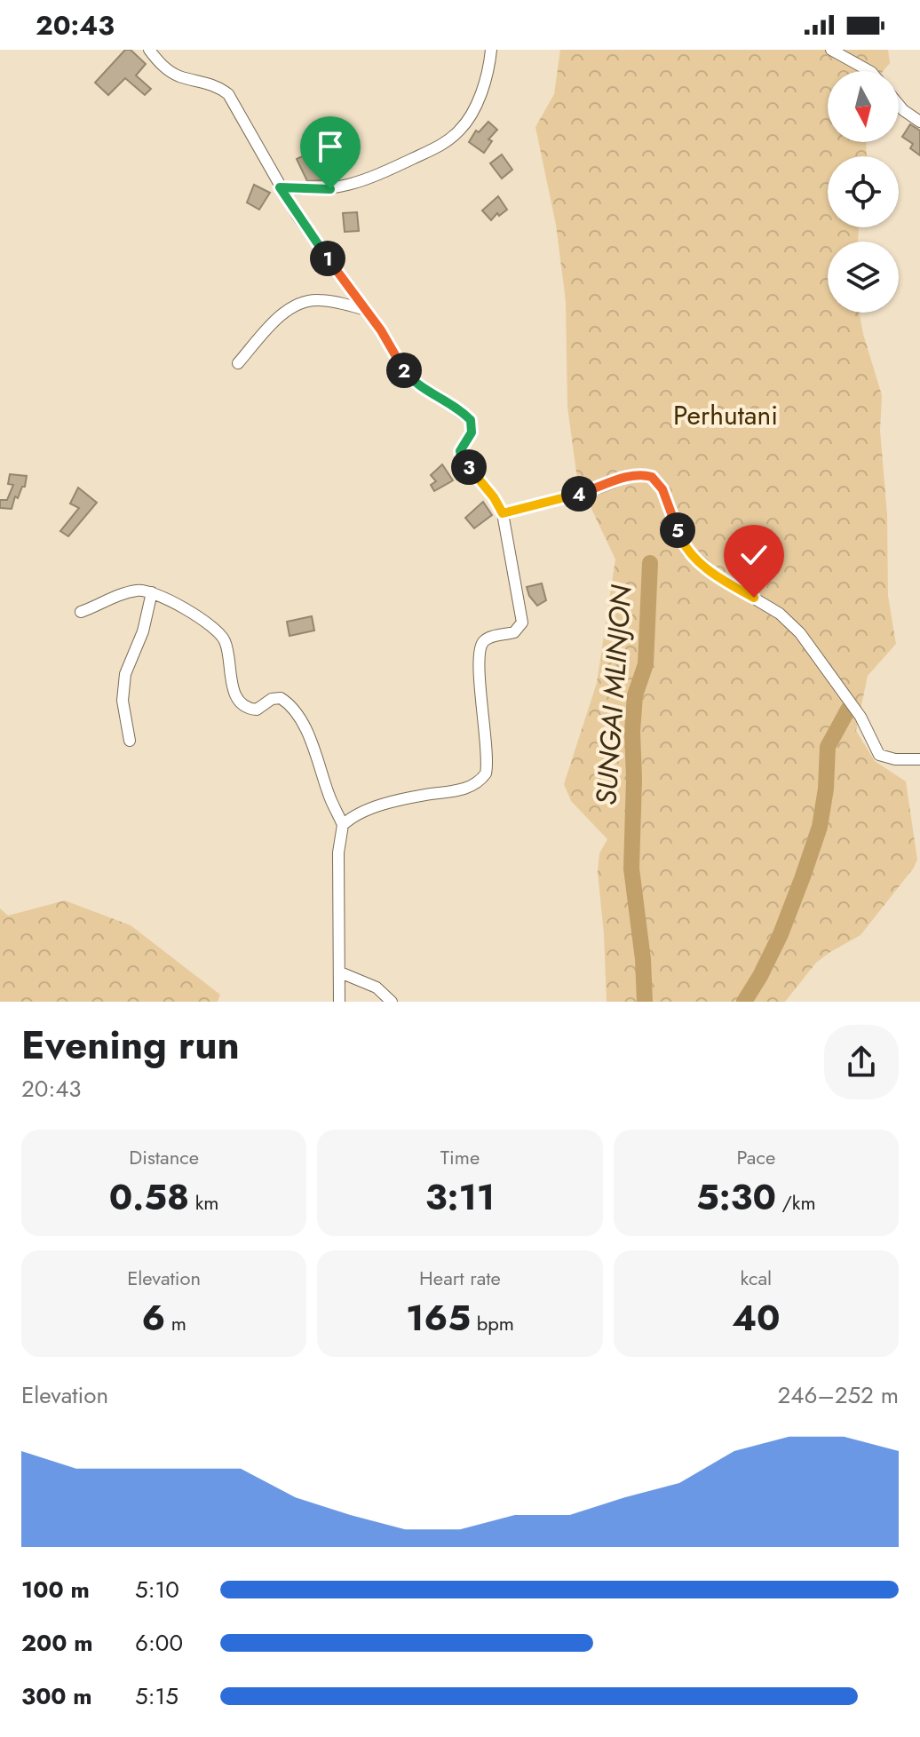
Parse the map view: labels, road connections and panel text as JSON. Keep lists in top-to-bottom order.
{
  "water": ["SUNGAI MLINJON"],
  "parks": ["Perhutani"],
  "north": "bottom",
  "page": {
    "status": "20:43",
    "pins": [
      "1",
      "2",
      "3",
      "4",
      "5"
    ],
    "heading": ["Evening run", "20:43"],
    "stats": [
      ["Distance", "0.58 km"],
      ["Time", "3:11"],
      ["Pace", "5:30 /km"],
      ["Elevation", "6 m"],
      ["Heart rate", "165 bpm"],
      ["kcal", "40"]
    ],
    "chart": ["Elevation", "246–252 m"],
    "list": [
      {
        "name": "100 m",
        "note": "5:10"
      },
      {
        "name": "200 m",
        "note": "6:00"
      },
      {
        "name": "300 m",
        "note": "5:15"
      }
    ]
  }
}
